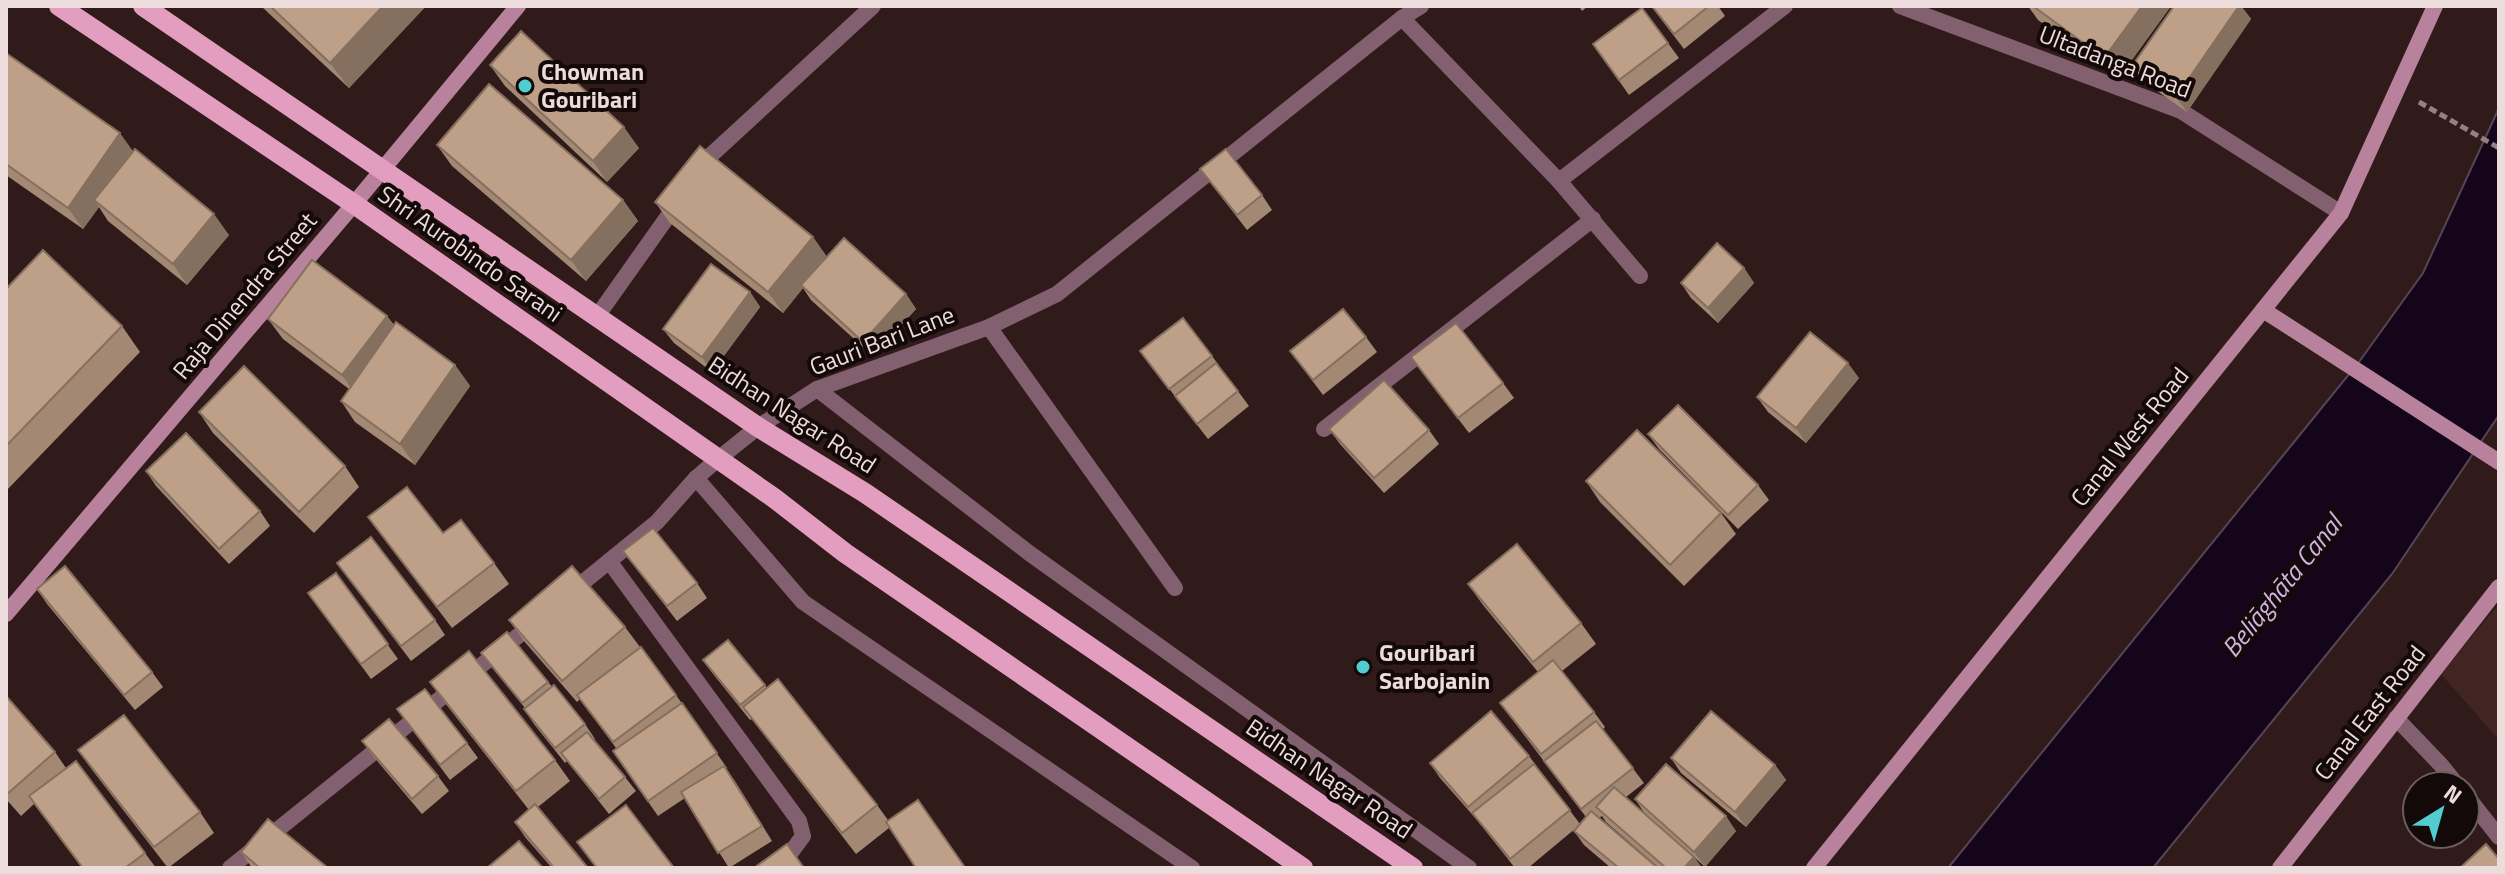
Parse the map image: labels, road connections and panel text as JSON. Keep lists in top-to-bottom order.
{
  "streets": {
    "main road": [
      "Shri Aurobindo Sarani",
      "Raja Dinendra Street",
      "Bidhan Nagar Road",
      "Canal West Road",
      "Canal East Road"
    ],
    "street": ["Ultadanga Road", "Gauri Bari Lane"]
  },
  "crossings": [
    ["Ultadanga Road", "Canal West Road"],
    ["Shri Aurobindo Sarani", "Raja Dinendra Street"],
    ["Shri Aurobindo Sarani", "Gauri Bari Lane"],
    ["Raja Dinendra Street", "Bidhan Nagar Road"],
    ["Gauri Bari Lane", "Bidhan Nagar Road"]
  ],
  "water": ["Beliāghāta Canal"],
  "places": ["Chowman Gouribari", "Gouribari Sarbojanin"],
  "north": "top right"
}
